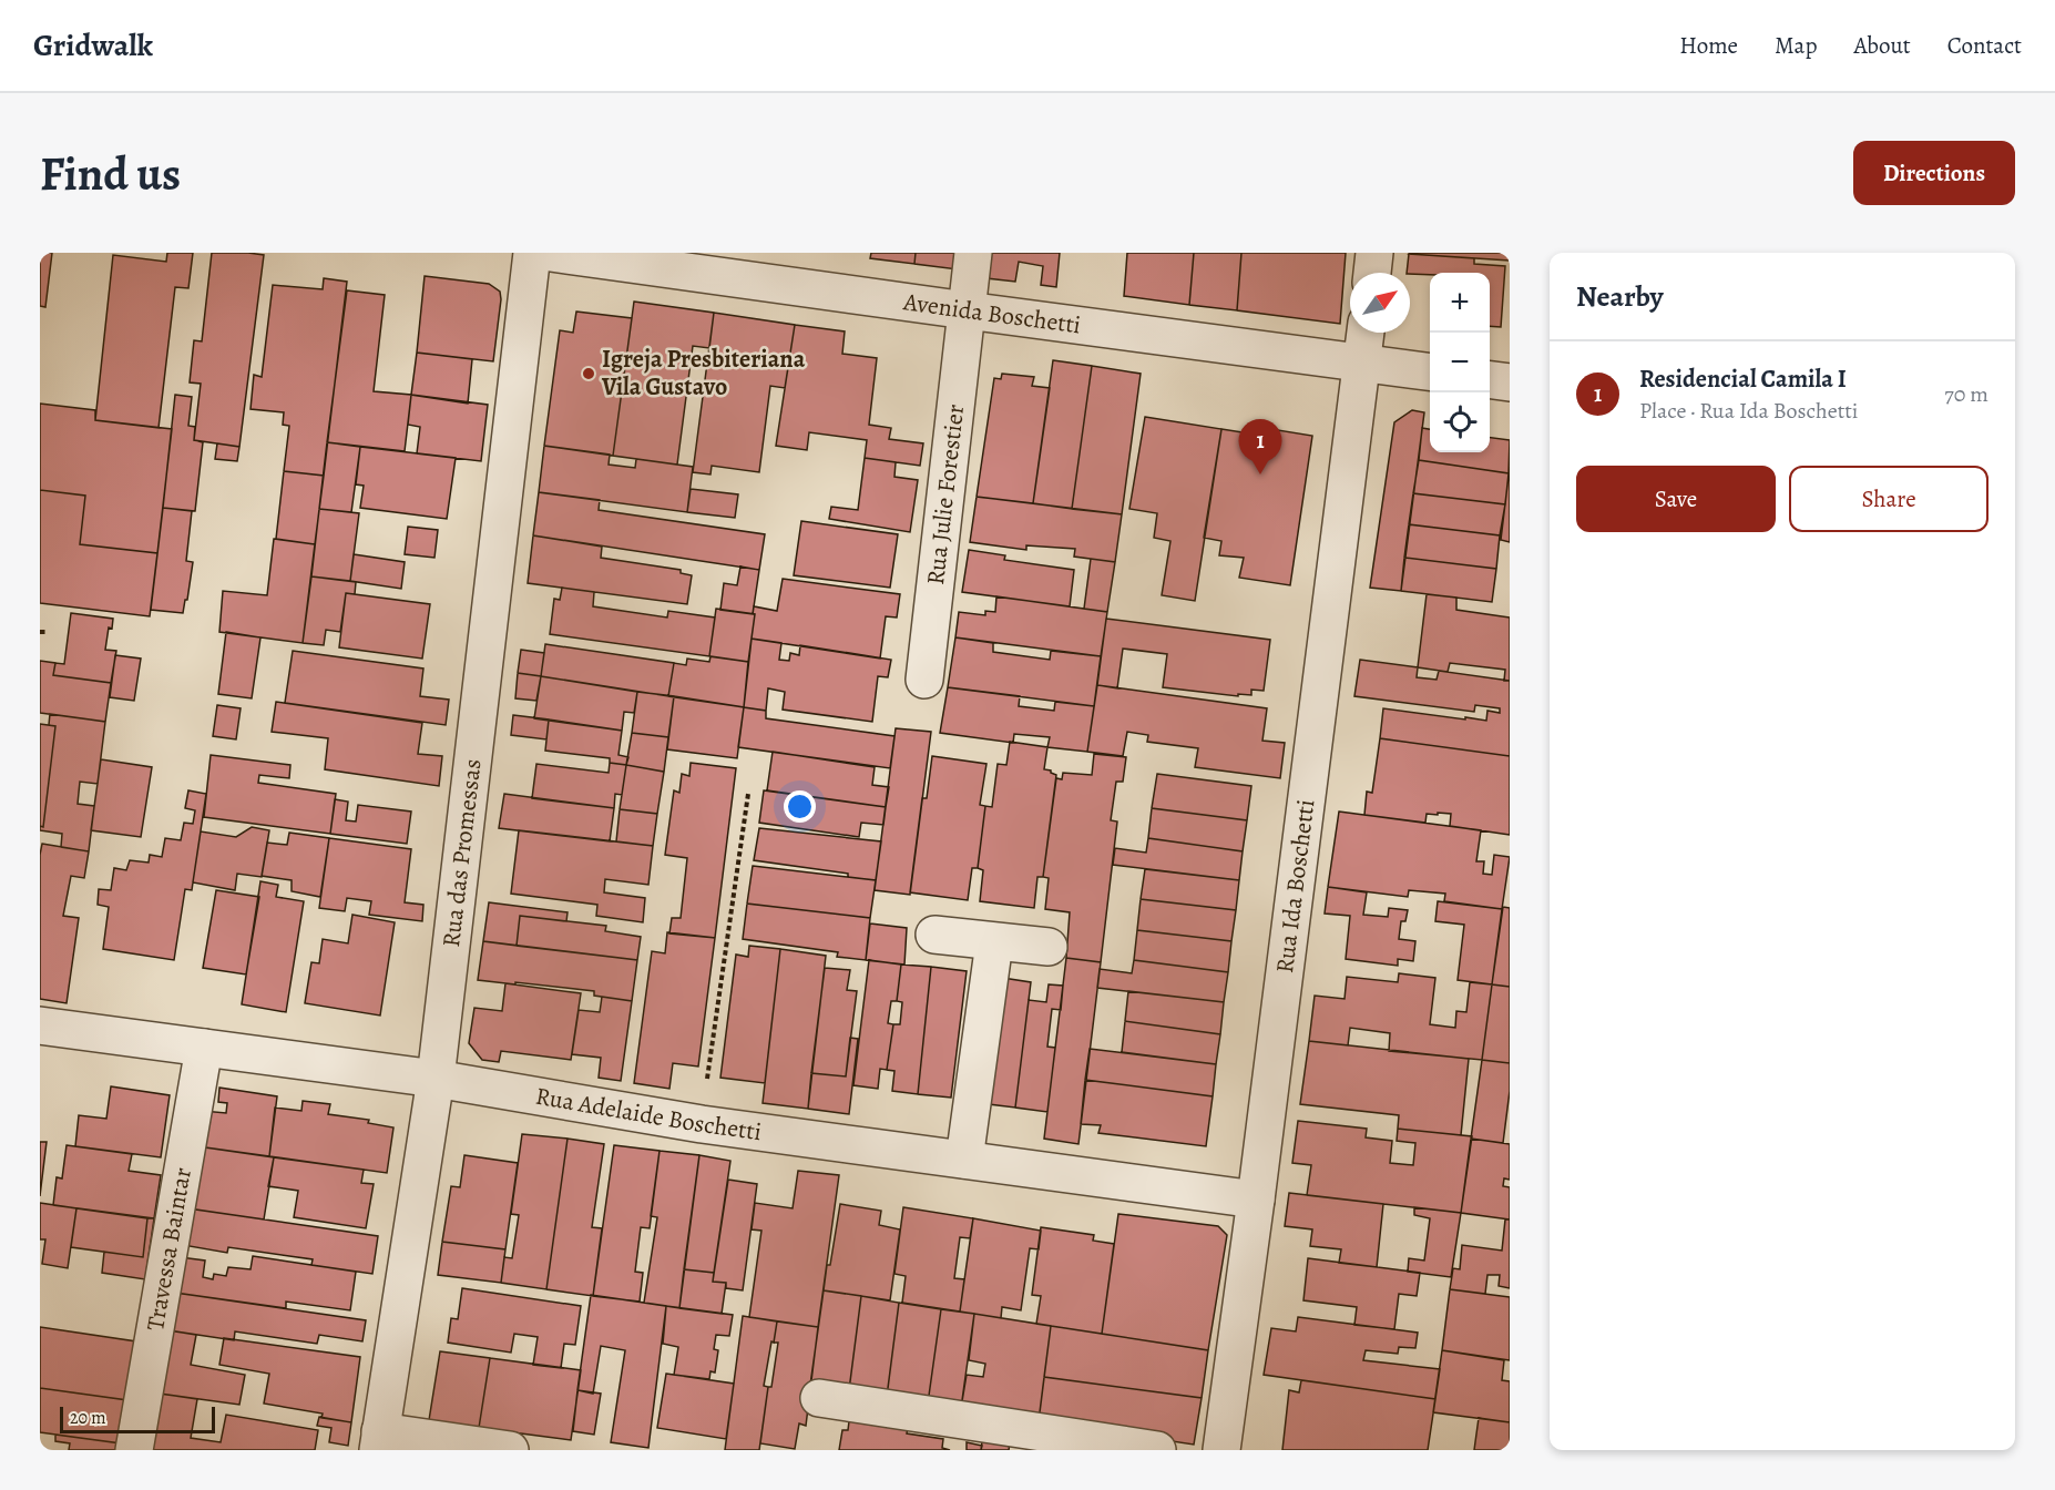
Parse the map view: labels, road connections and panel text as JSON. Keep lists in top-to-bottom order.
{
  "streets": {
    "street": [
      "Avenida Boschetti",
      "Rua Julie Forestier",
      "Rua das Promessas",
      "Rua Ida Boschetti",
      "Rua Adelaide Boschetti",
      "Travessa Baintar"
    ]
  },
  "crossings": [
    ["Avenida Boschetti", "Rua Julie Forestier"],
    ["Avenida Boschetti", "Rua Ida Boschetti"],
    ["Rua das Promessas", "Rua Adelaide Boschetti"],
    ["Rua Ida Boschetti", "Rua Adelaide Boschetti"],
    ["Rua Adelaide Boschetti", "Travessa Baintar"]
  ],
  "places": ["Igreja Presbiteriana Vila Gustavo"],
  "scale_bar": "20 m",
  "north": "top right",
  "page": {
    "header": "Gridwalk",
    "nav": [
      "Home",
      "Map",
      "About",
      "Contact"
    ],
    "buttons": [
      "Directions",
      ["Save", "Share"]
    ],
    "title": "Find us",
    "heading": "Nearby",
    "map_buttons": ["+", "−"],
    "list": [
      {
        "mark": "1",
        "name": "Residencial Camila I",
        "note": "Place · Rua Ida Boschetti",
        "value": "70 m"
      }
    ],
    "pins": "1",
    "scale": "20 m"
  }
}
